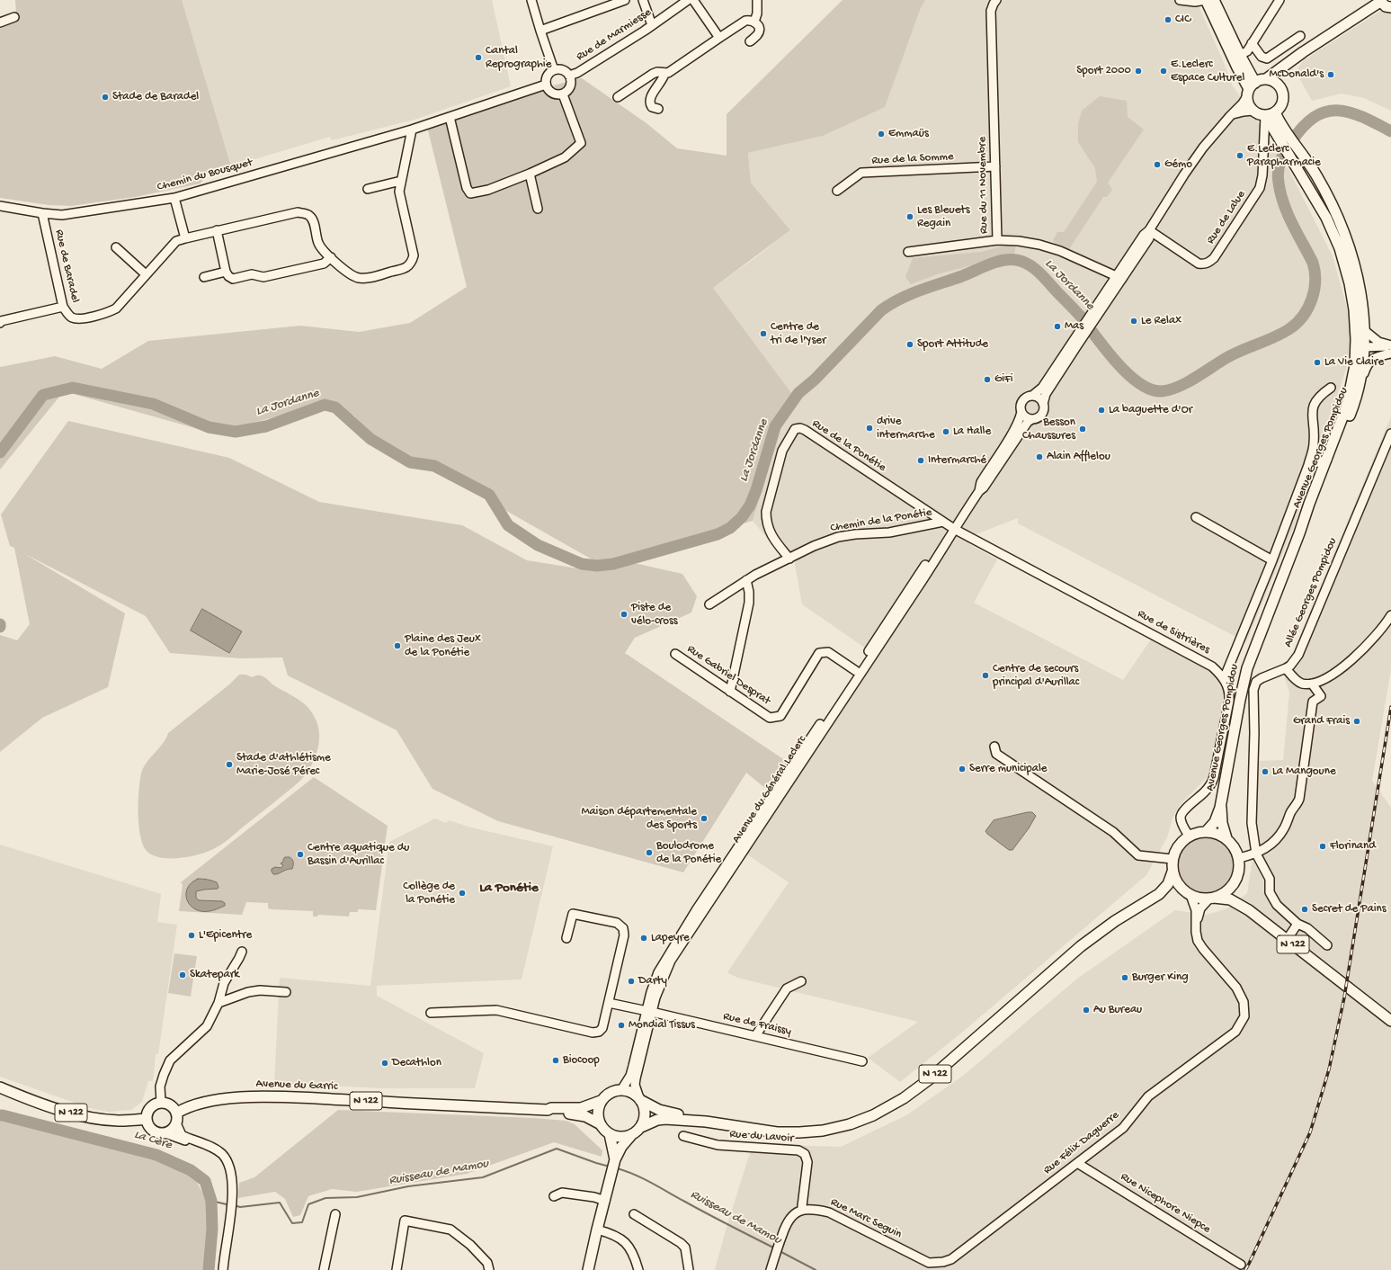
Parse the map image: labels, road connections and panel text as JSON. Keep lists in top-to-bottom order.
{
  "streets": {
    "main road": ["Avenue Georges Pompidou", "N 122", "Avenue du Garric"],
    "street": [
      "Rue de Marmiesse",
      "Rue de la Somme",
      "Chemin du Bousquet",
      "Rue du 11 Novembre",
      "Rue de Lalue",
      "Rue de Baradel",
      "Rue de la Ponétie",
      "Chemin de la Ponétie",
      "Allée Georges Pompidou",
      "Rue de Sistrières",
      "Rue Gabriel Desprat",
      "Avenue du Général Leclerc",
      "Rue de Fraissy",
      "Rue du Lavoir",
      "Rue Félix Daguerre",
      "Rue Nicephore Niepce",
      "Rue Marc Seguin"
    ]
  },
  "crossings": [
    ["Rue de la Somme", "Rue du 11 Novembre"],
    ["Chemin du Bousquet", "Rue de Baradel"],
    ["Rue du 11 Novembre", "Avenue du Général Leclerc"],
    ["Rue de Lalue", "Avenue Georges Pompidou"],
    ["Rue de Lalue", "Avenue du Général Leclerc"],
    ["Rue de la Ponétie", "Chemin de la Ponétie"],
    ["Rue de la Ponétie", "Rue de Sistrières"],
    ["Rue de la Ponétie", "Avenue du Général Leclerc"],
    ["Avenue Georges Pompidou", "Rue de Sistrières"],
    ["Avenue Georges Pompidou", "Avenue du Général Leclerc"],
    ["Rue de Sistrières", "Avenue du Général Leclerc"],
    ["Rue de Sistrières", "N 122"],
    ["Rue de Sistrières", "Rue Félix Daguerre"],
    ["Rue Gabriel Desprat", "Avenue du Général Leclerc"],
    ["Avenue du Général Leclerc", "N 122"],
    ["Avenue du Général Leclerc", "Rue de Fraissy"],
    ["Avenue du Général Leclerc", "Avenue du Garric"],
    ["N 122", "Avenue du Garric"],
    ["N 122", "Rue Félix Daguerre"],
    ["Rue du Lavoir", "Rue Marc Seguin"],
    ["Rue Félix Daguerre", "Rue Nicephore Niepce"],
    ["Rue Félix Daguerre", "Rue Marc Seguin"]
  ],
  "districts": ["La Ponétie"],
  "water": ["La Jordanne", "La Cère", "Ruisseau de Mamou"],
  "places": [
    "CIC",
    "Cantal Reprographie",
    "Sport 2000",
    "E.Leclerc Espace Culturel",
    "McDonald's",
    "Stade de Baradel",
    "Emmaüs",
    "E.Leclerc Parapharmacie",
    "Gémo",
    "Les Bleuets Regain",
    "Le Relax",
    "Mas",
    "Centre de tri de l'Yser",
    "Sport Attitude",
    "La Vie Claire",
    "GiFi",
    "La baguette d'Or",
    "drive intermarche",
    "Besson Chaussures",
    "La Halle",
    "Alain Afflelou",
    "Intermarché",
    "Piste de vélo-cross",
    "Plaine des Jeux de la Ponétie",
    "Centre de secours principal d'Aurillac",
    "Grand Frais",
    "Stade d'athlétisme Marie-José Pérec",
    "Serre municipale",
    "La Mangoune",
    "Maison départementale des Sports",
    "Florinand",
    "Boulodrome de la Ponétie",
    "Centre aquatique du Bassin d'Aurillac",
    "Collège de la Ponétie",
    "Secret de Pains",
    "L'Epicentre",
    "Lapeyre",
    "Skatepark",
    "Burger King",
    "Darty",
    "Au Bureau",
    "Mondial Tissus",
    "Biocoop",
    "Decathlon"
  ]
}
